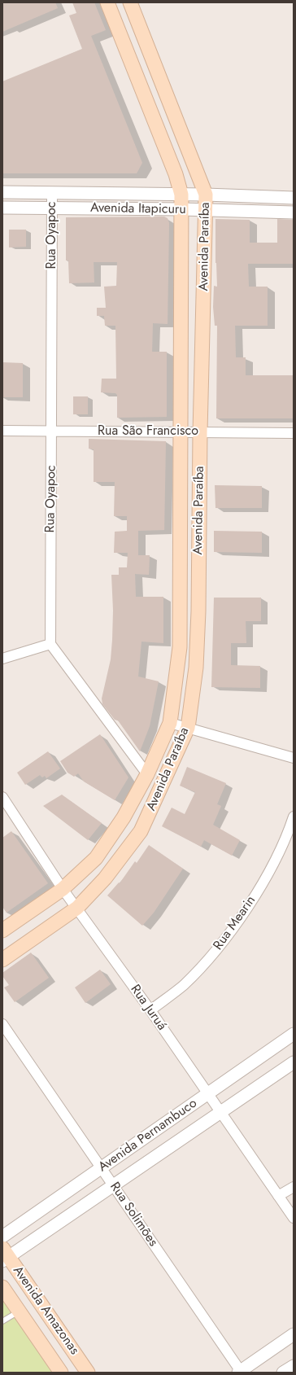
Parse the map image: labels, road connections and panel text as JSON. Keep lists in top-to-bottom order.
{
  "streets": {
    "main road": ["Avenida Paraíba", "Avenida Amazonas"],
    "street": [
      "Avenida Itapicuru",
      "Rua Oyapoc",
      "Rua São Francisco",
      "Rua Mearin",
      "Rua Juruá",
      "Avenida Pernambuco",
      "Rua Solimões"
    ]
  },
  "crossings": [
    ["Avenida Itapicuru", "Rua Oyapoc"],
    ["Avenida Itapicuru", "Avenida Paraíba"],
    ["Rua Oyapoc", "Rua São Francisco"],
    ["Avenida Paraíba", "Rua São Francisco"],
    ["Avenida Paraíba", "Rua Juruá"],
    ["Rua Mearin", "Rua Juruá"],
    ["Rua Juruá", "Avenida Pernambuco"],
    ["Avenida Pernambuco", "Rua Solimões"],
    ["Avenida Pernambuco", "Avenida Amazonas"]
  ]
}
